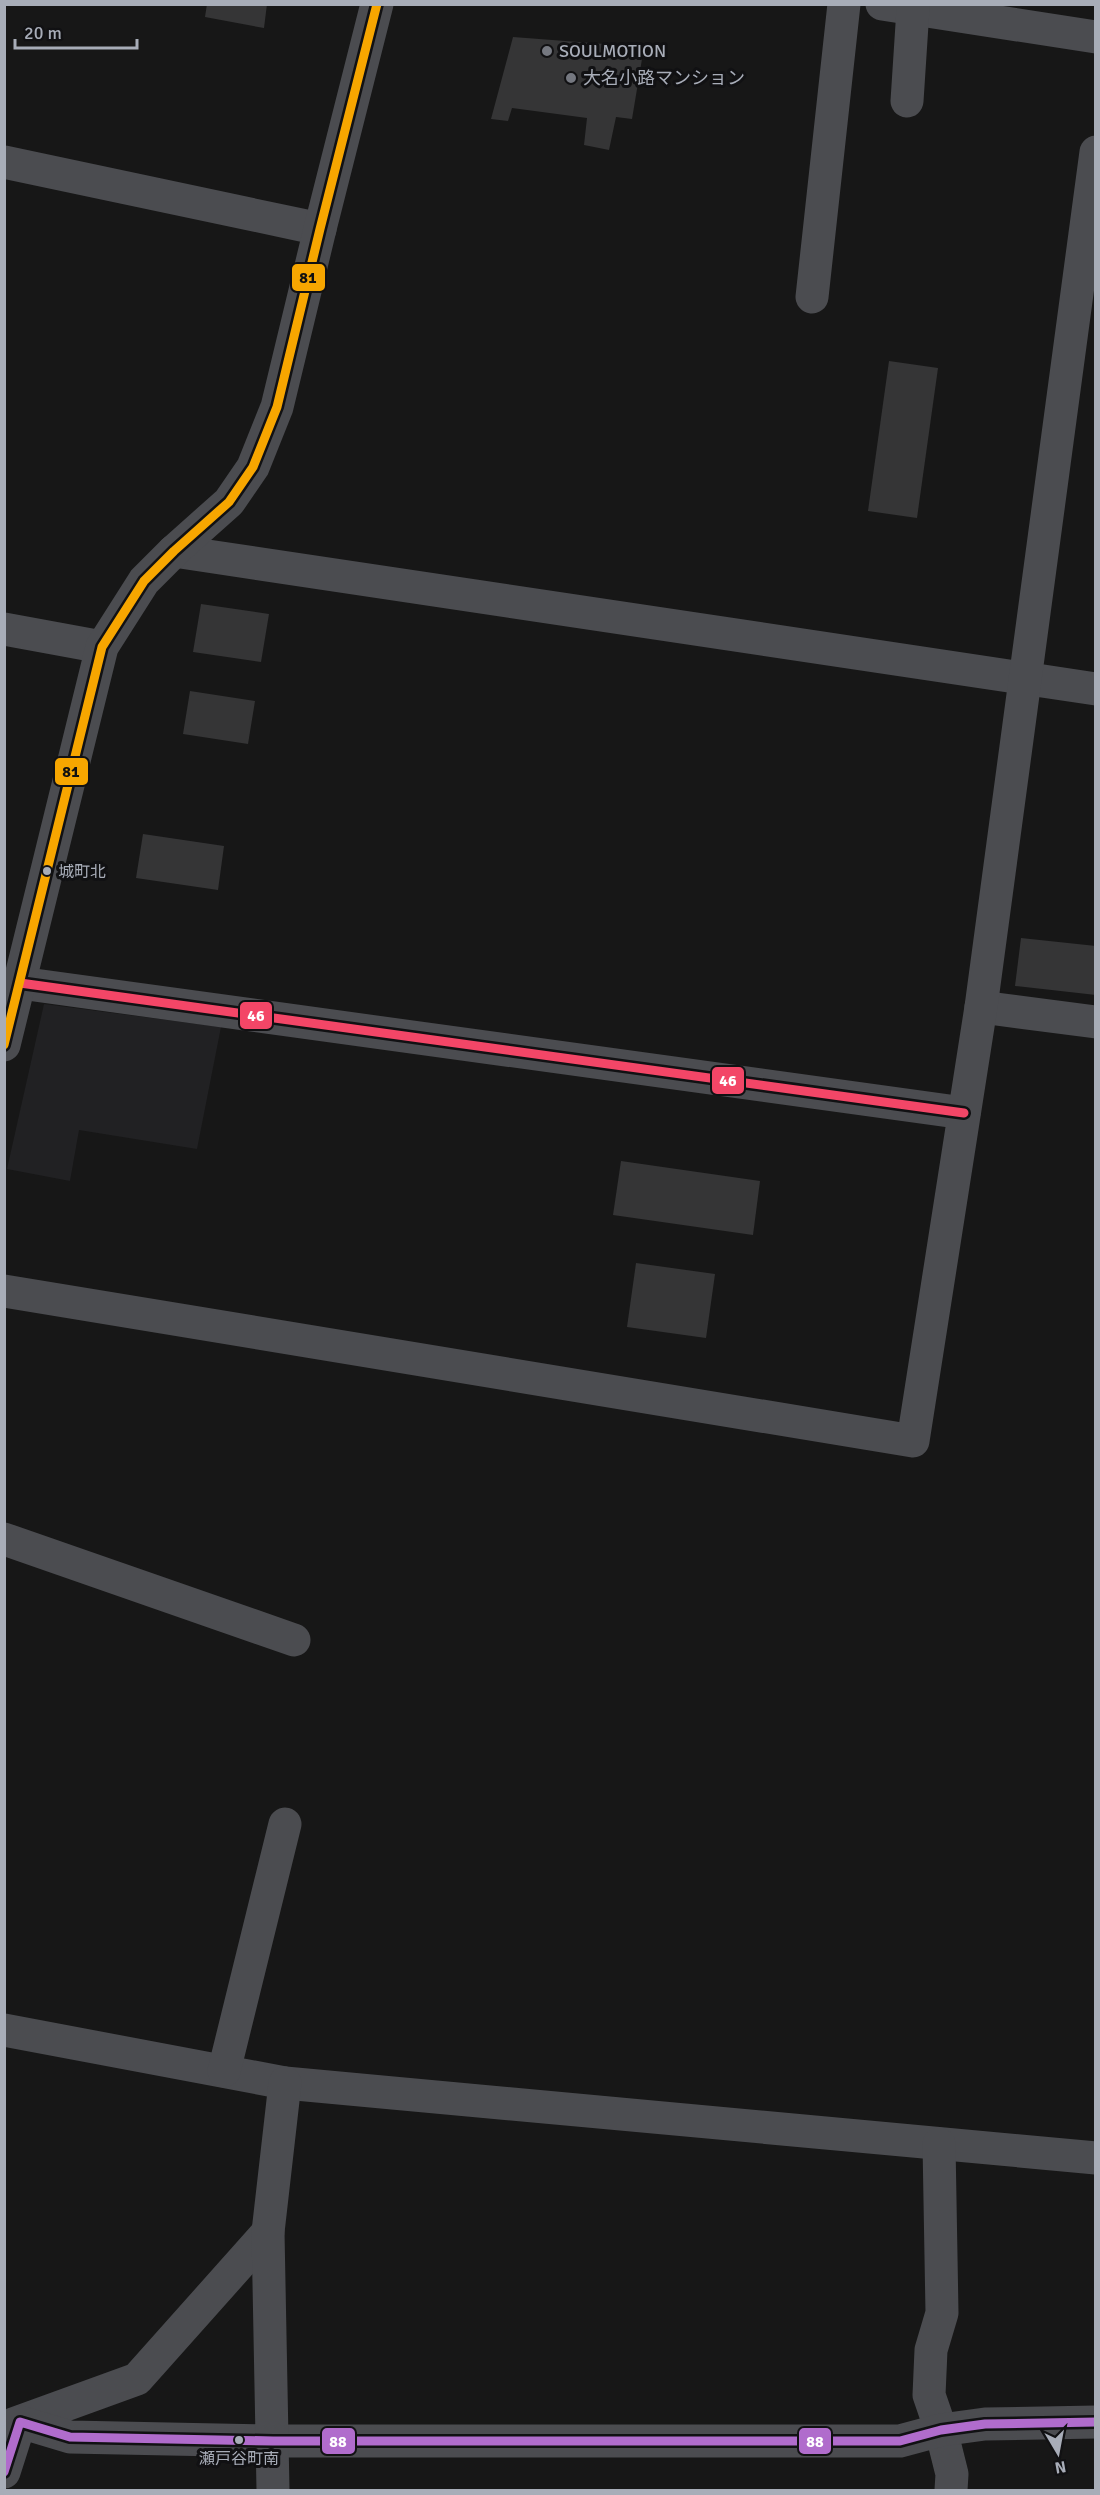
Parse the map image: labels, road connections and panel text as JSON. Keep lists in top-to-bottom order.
{
  "places": [
    "SOULMOTION",
    "大名小路マンション",
    "城町北",
    "瀬戸谷町南"
  ],
  "lines": ["transit line 81", "transit line 46", "transit line 88"],
  "scale_bar": "20 m",
  "north": "bottom"
}
